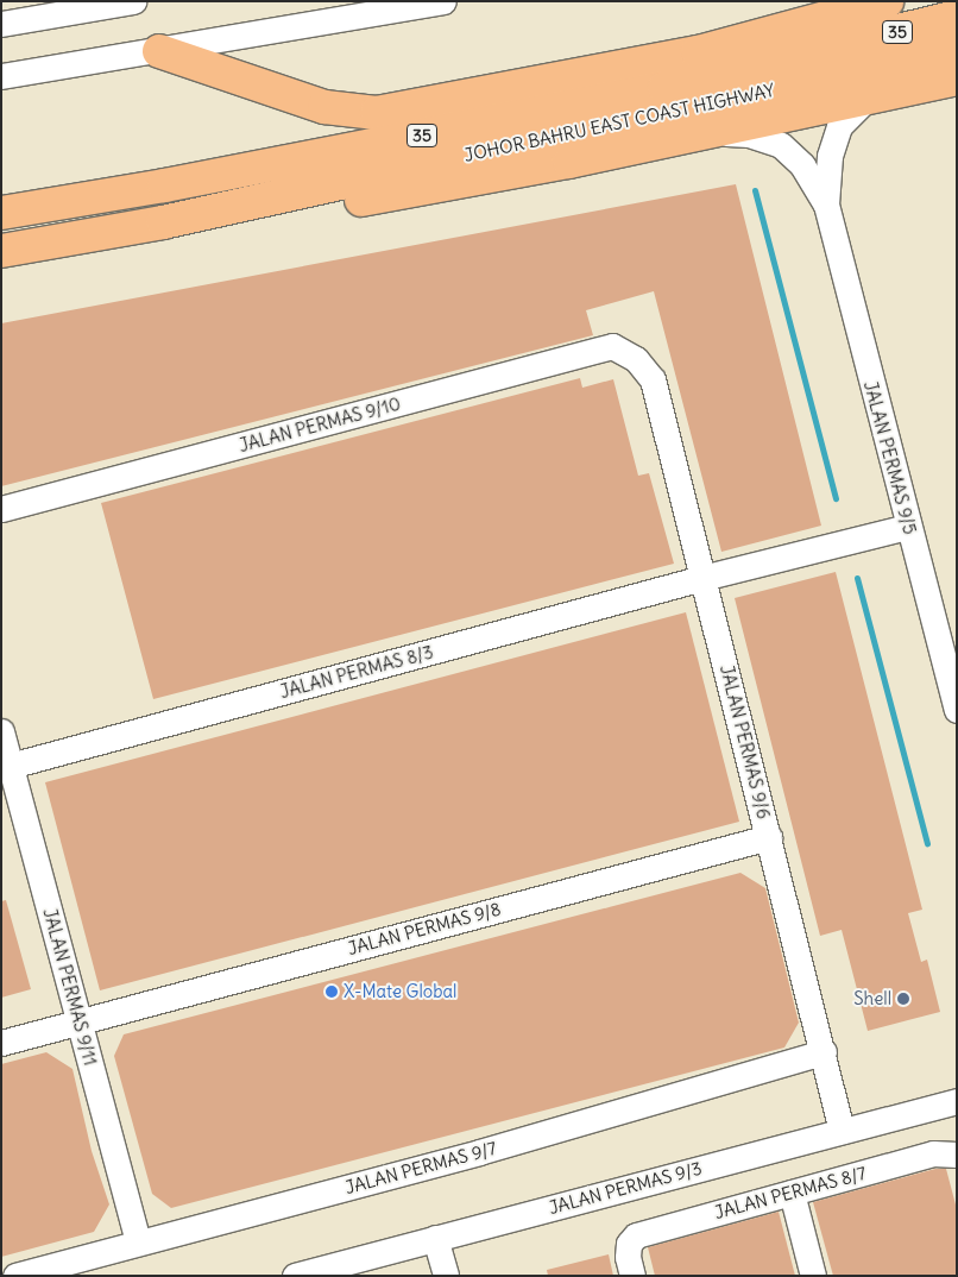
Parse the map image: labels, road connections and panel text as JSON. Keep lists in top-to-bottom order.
{
  "streets": {
    "highway": ["35", "JOHOR BAHRU EAST COAST HIGHWAY"],
    "street": [
      "JALAN PERMAS 9/10",
      "JALAN PERMAS 9/5",
      "JALAN PERMAS 8/3",
      "JALAN PERMAS 9/6",
      "JALAN PERMAS 9/8",
      "JALAN PERMAS 9/11",
      "JALAN PERMAS 9/7",
      "JALAN PERMAS 9/3",
      "JALAN PERMAS 8/7"
    ]
  },
  "crossings": [
    ["JALAN PERMAS 9/10", "JALAN PERMAS 9/6"],
    ["JALAN PERMAS 9/5", "JALAN PERMAS 8/3"],
    ["JALAN PERMAS 8/3", "JALAN PERMAS 9/6"],
    ["JALAN PERMAS 8/3", "JALAN PERMAS 9/11"],
    ["JALAN PERMAS 9/6", "JALAN PERMAS 9/8"],
    ["JALAN PERMAS 9/6", "JALAN PERMAS 9/7"],
    ["JALAN PERMAS 9/6", "JALAN PERMAS 9/3"],
    ["JALAN PERMAS 9/8", "JALAN PERMAS 9/11"],
    ["JALAN PERMAS 9/11", "JALAN PERMAS 9/7"]
  ],
  "places": ["X-Mate Global", "Shell"]
}
